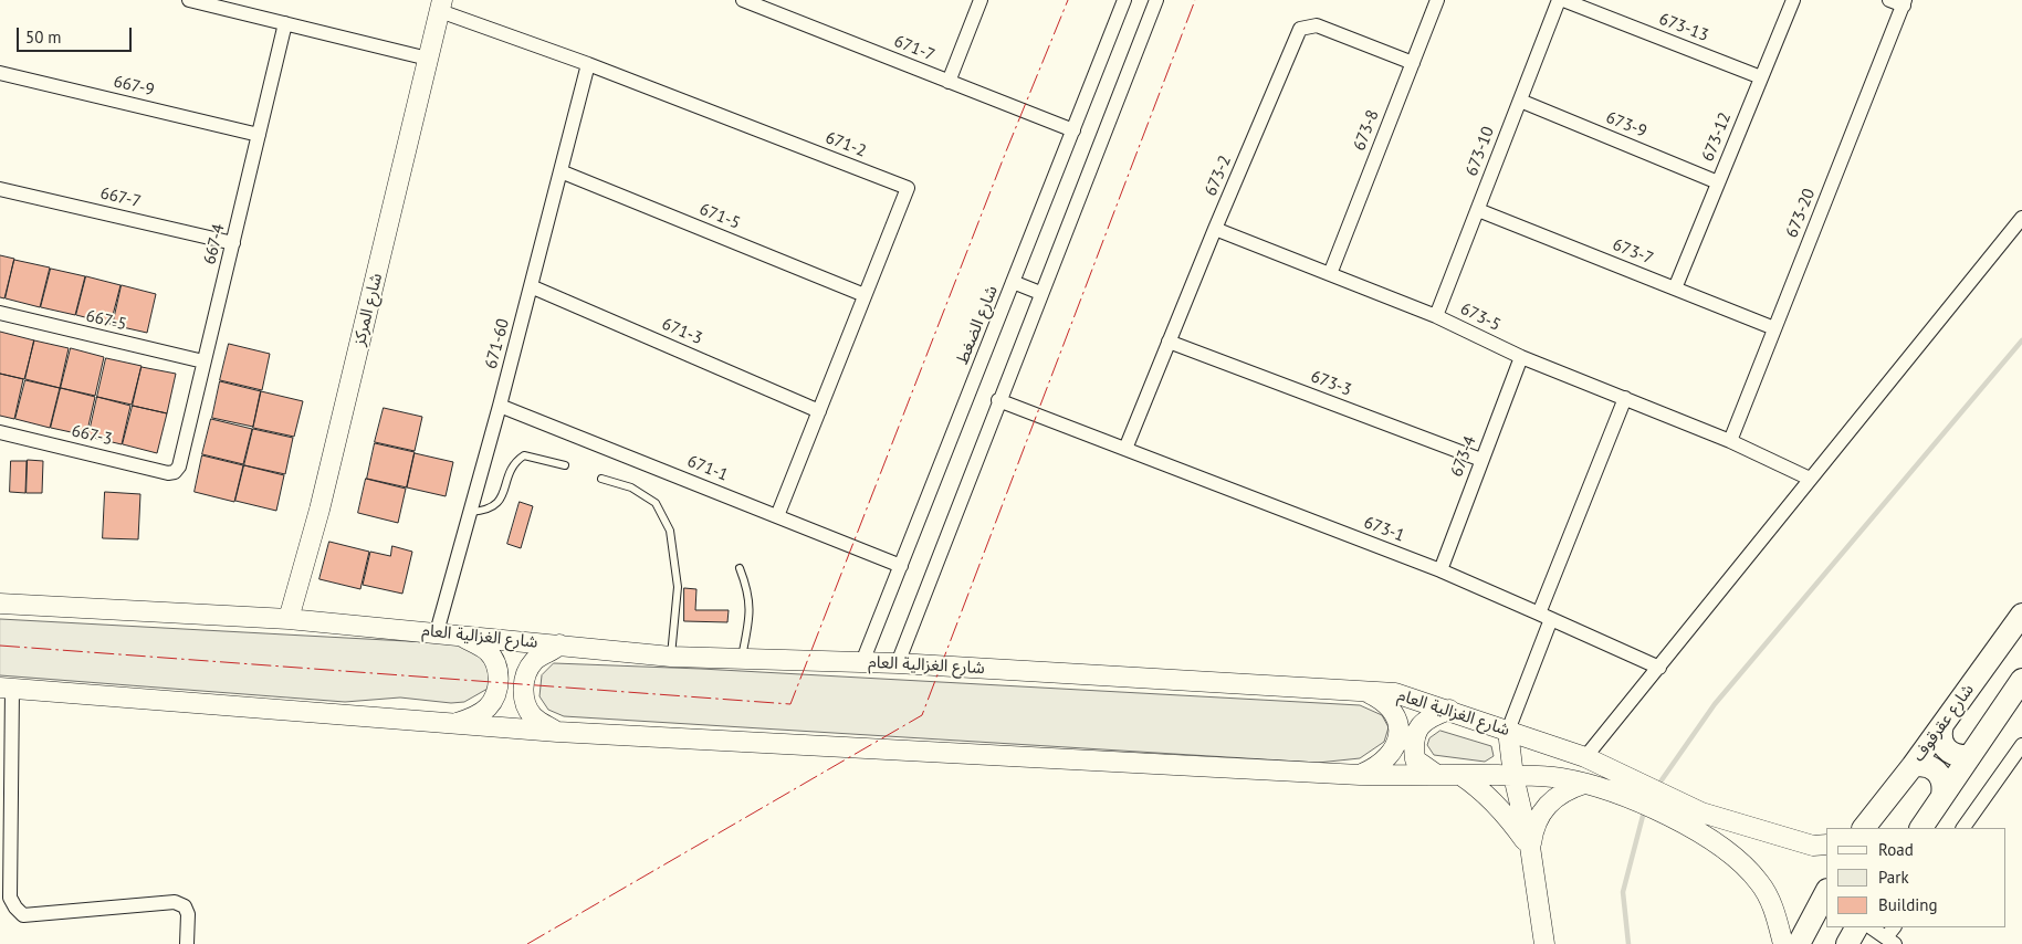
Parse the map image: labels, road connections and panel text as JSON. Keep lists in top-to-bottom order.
{
  "streets": {
    "main road": ["شارع المركز", "شارع الغزالية العام", "شارع عقرقوف"],
    "street": [
      "673-13",
      "671-7",
      "667-9",
      "673-9",
      "673-8",
      "673-12",
      "671-2",
      "673-10",
      "673-2",
      "667-7",
      "673-20",
      "671-5",
      "667-4",
      "673-7",
      "673-5",
      "667-5",
      "شارع الضغط",
      "671-3",
      "671-60",
      "673-3",
      "667-3",
      "673-4",
      "671-1",
      "673-1"
    ]
  },
  "crossings": [
    ["673-13", "673-12"],
    ["671-7", "شارع الضغط"],
    ["667-9", "667-4"],
    ["673-9", "673-12"],
    ["673-9", "673-10"],
    ["673-8", "673-2"],
    ["673-8", "673-5"],
    ["673-12", "673-7"],
    ["671-2", "671-5"],
    ["671-2", "شارع المركز"],
    ["671-2", "671-3"],
    ["671-2", "671-60"],
    ["671-2", "671-1"],
    ["673-10", "673-7"],
    ["673-10", "673-5"],
    ["673-2", "673-5"],
    ["673-2", "673-3"],
    ["673-2", "673-1"],
    ["667-7", "667-4"],
    ["673-20", "673-7"],
    ["673-20", "673-5"],
    ["671-5", "671-60"],
    ["667-4", "667-5"],
    ["667-4", "667-3"],
    ["شارع المركز", "شارع الغزالية العام"],
    ["673-5", "673-4"],
    ["شارع الضغط", "671-1"],
    ["شارع الضغط", "شارع الغزالية العام"],
    ["671-3", "671-60"],
    ["671-60", "671-1"],
    ["671-60", "شارع الغزالية العام"],
    ["673-3", "673-4"],
    ["673-4", "673-1"]
  ],
  "legend": ["Road", "Park", "Building"],
  "scale_bar": "50 m"
}
